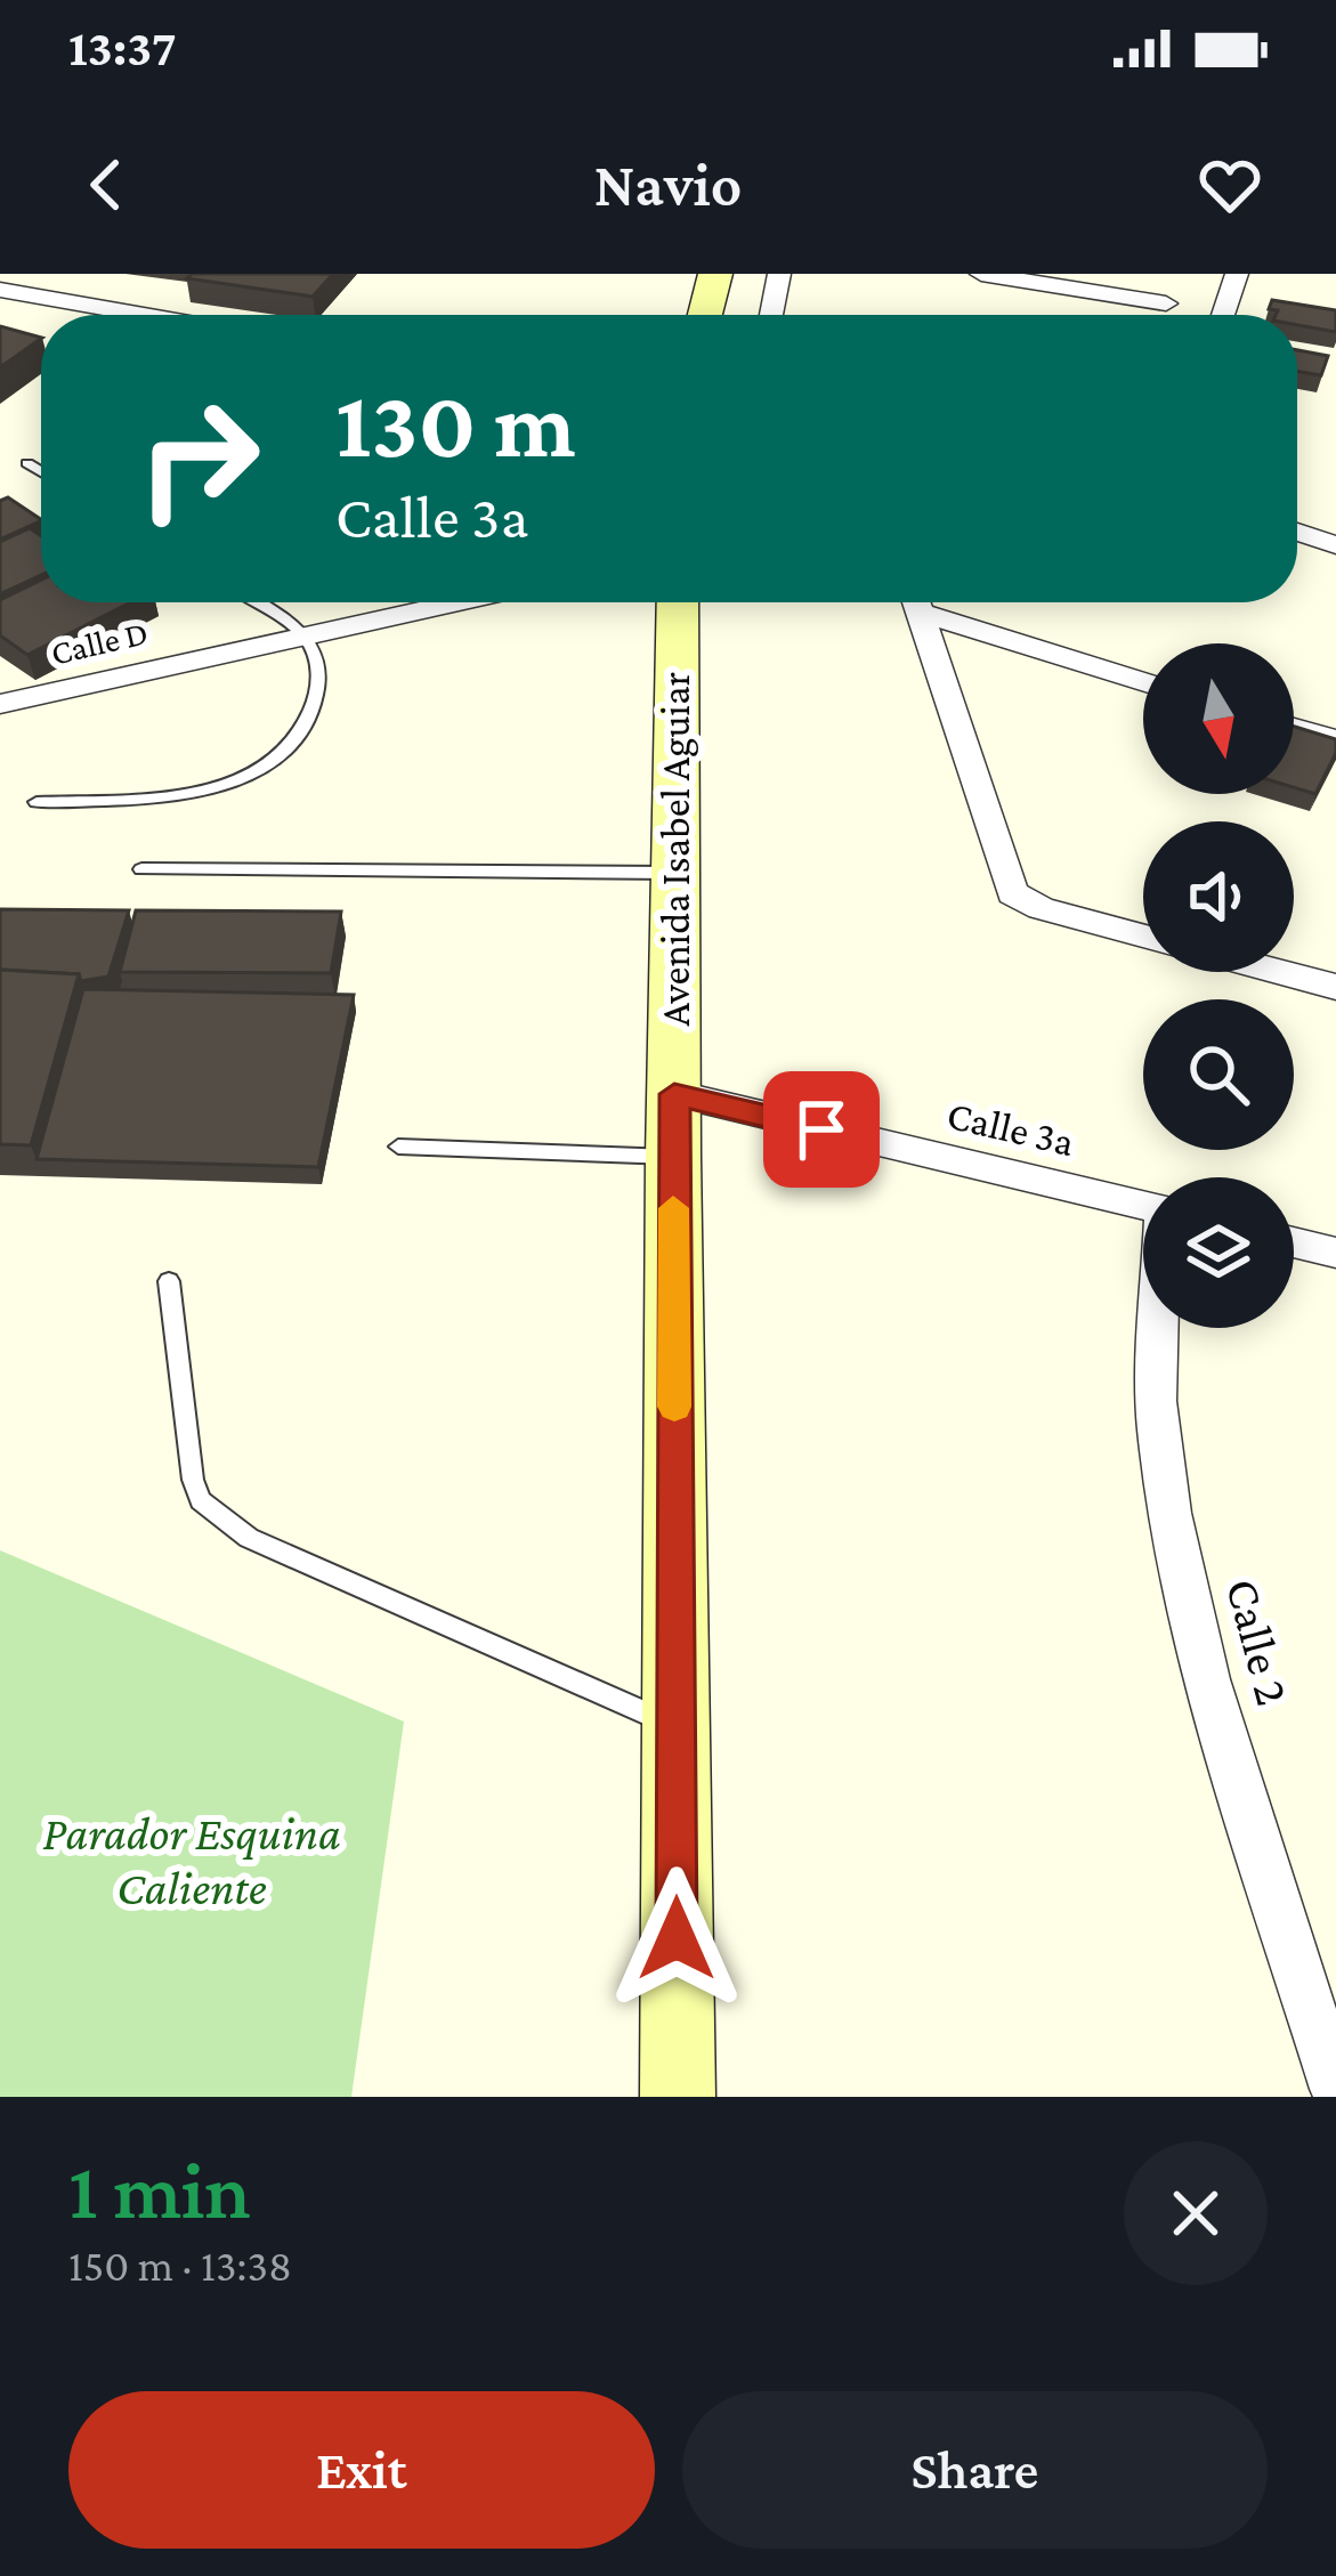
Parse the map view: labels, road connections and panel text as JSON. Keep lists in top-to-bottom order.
{
  "streets": {
    "main road": ["Avenida Isabel Aguiar"],
    "street": ["Calle D", "Calle 3a", "Calle 2"]
  },
  "crossings": [
    ["Avenida Isabel Aguiar", "Calle 3a"]
  ],
  "parks": ["Parador Esquina Caliente"],
  "north": "bottom",
  "page": {
    "status": "13:37",
    "header": "Navio",
    "turn": ["130 m", "Calle 3a"],
    "heading": ["1 min", "150 m · 13:38"],
    "buttons": ["Exit", "Share"]
  }
}
